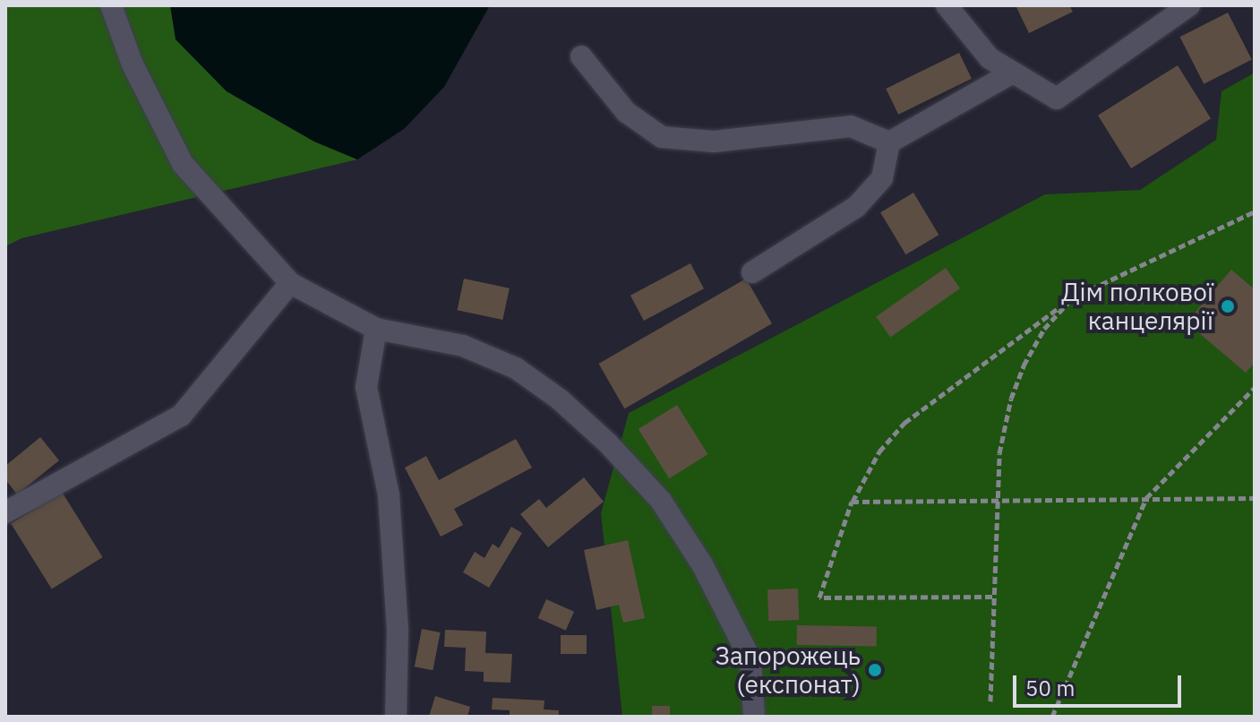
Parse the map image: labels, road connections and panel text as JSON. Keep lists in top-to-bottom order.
{
  "places": ["Дім полкової канцелярії", "Запорожець (експонат)"],
  "scale_bar": "50 m"
}
